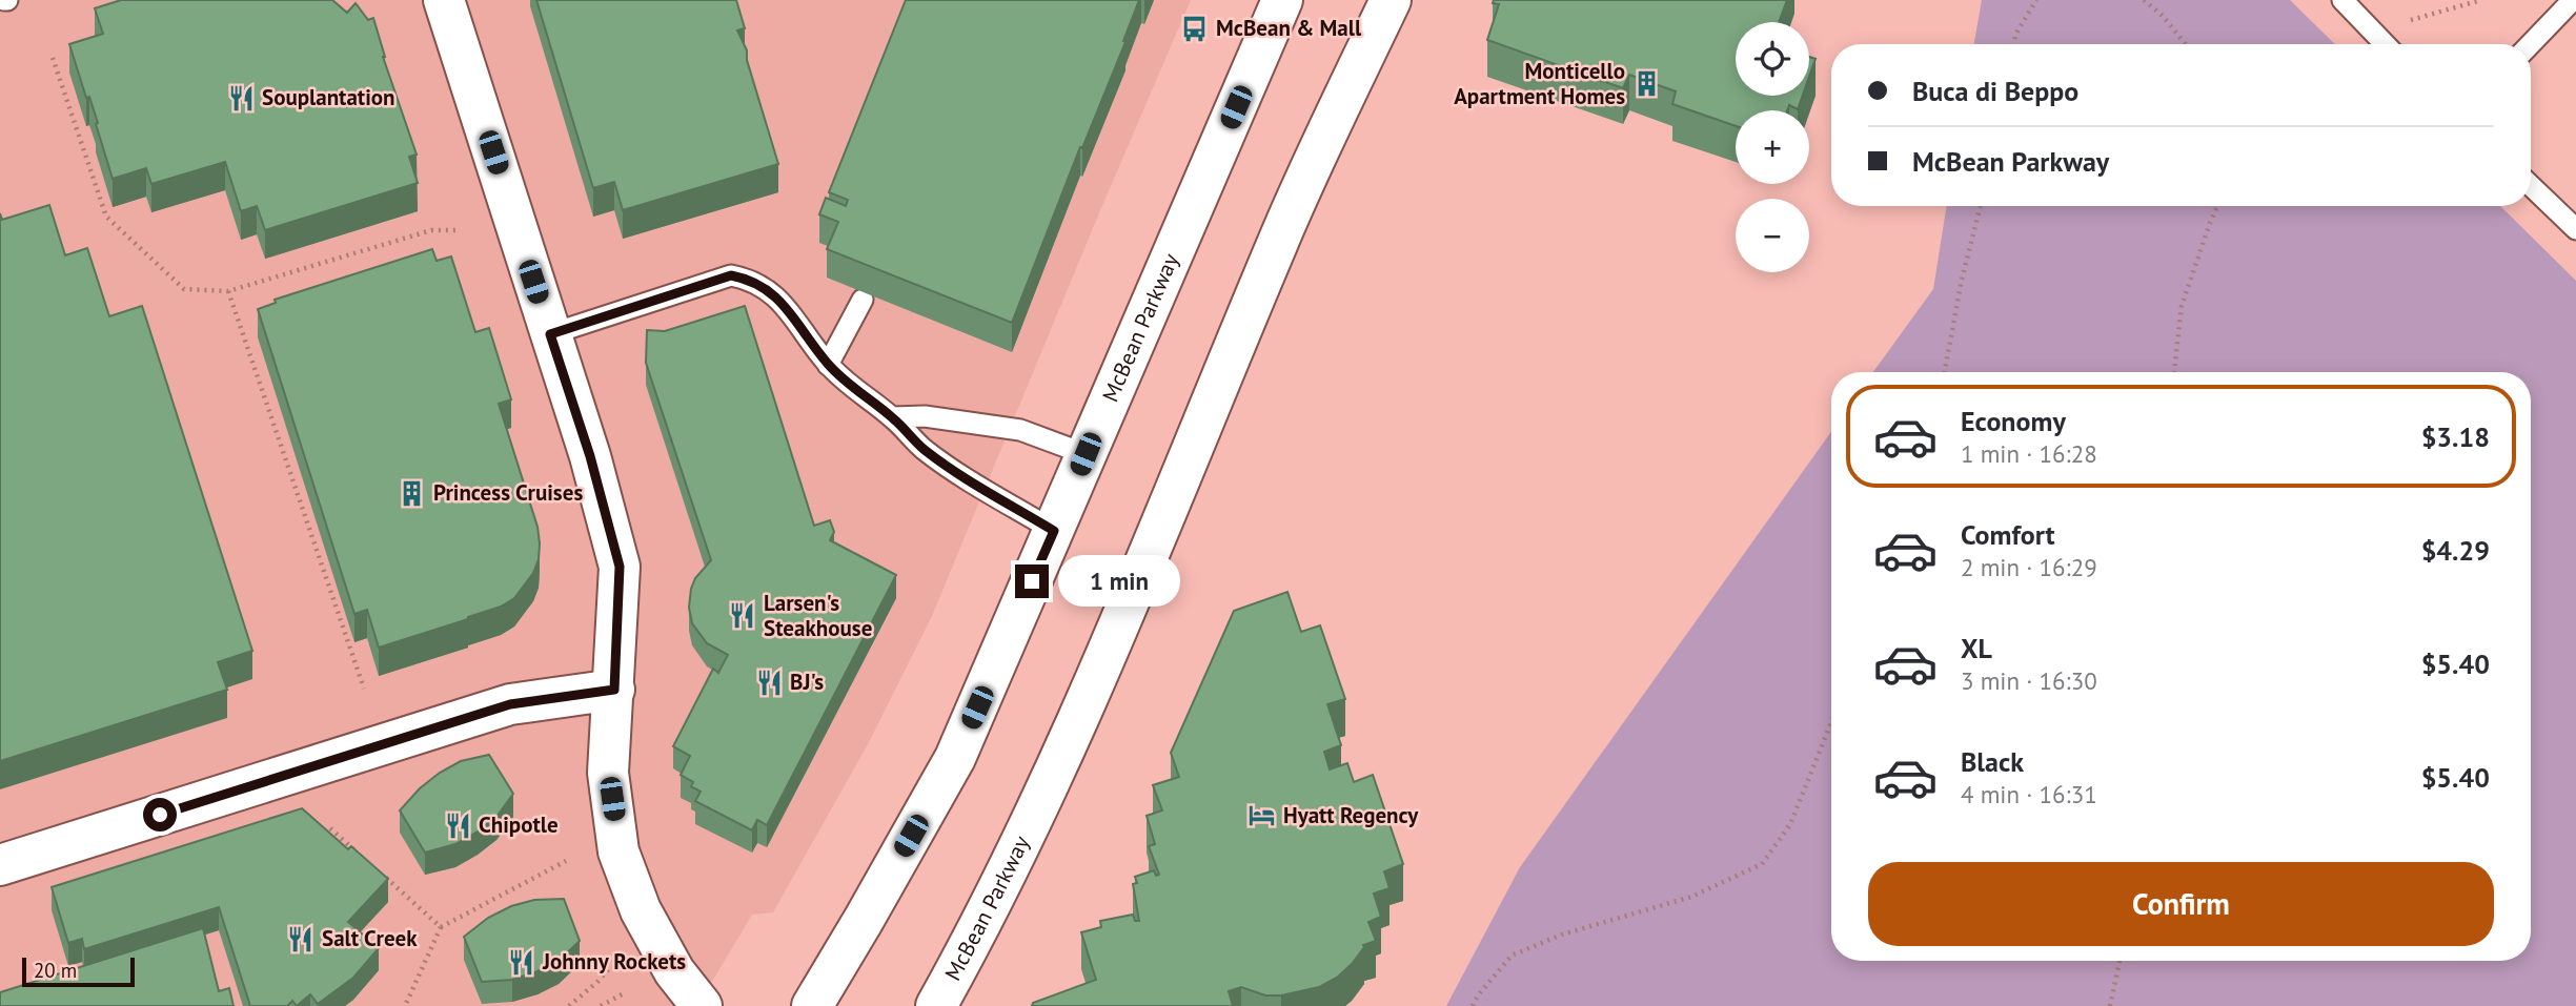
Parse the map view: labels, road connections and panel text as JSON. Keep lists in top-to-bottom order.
{
  "streets": {
    "main road": ["McBean Parkway"]
  },
  "places": {
    "bus stop": ["McBean & Mall"],
    "building": ["Monticello Apartment Homes", "Princess Cruises"],
    "restaurant": [
      "Souplantation",
      "Larsen's Steakhouse",
      "BJ's",
      "Chipotle",
      "Salt Creek",
      "Johnny Rockets"
    ],
    "hotel": ["Hyatt Regency"]
  },
  "scale_bar": "20 m",
  "page": {
    "map_buttons": ["+", "−"],
    "banner": ["Buca di Beppo", "McBean Parkway"],
    "list": [
      {
        "name": "Economy",
        "note": "1 min · 16:28",
        "value": "$3.18"
      },
      {
        "name": "Comfort",
        "note": "2 min · 16:29",
        "value": "$4.29"
      },
      {
        "name": "XL",
        "note": "3 min · 16:30",
        "value": "$5.40"
      },
      {
        "name": "Black",
        "note": "4 min · 16:31",
        "value": "$5.40"
      }
    ],
    "bubble": "1 min",
    "buttons": "Confirm",
    "scale": "20 m"
  }
}
